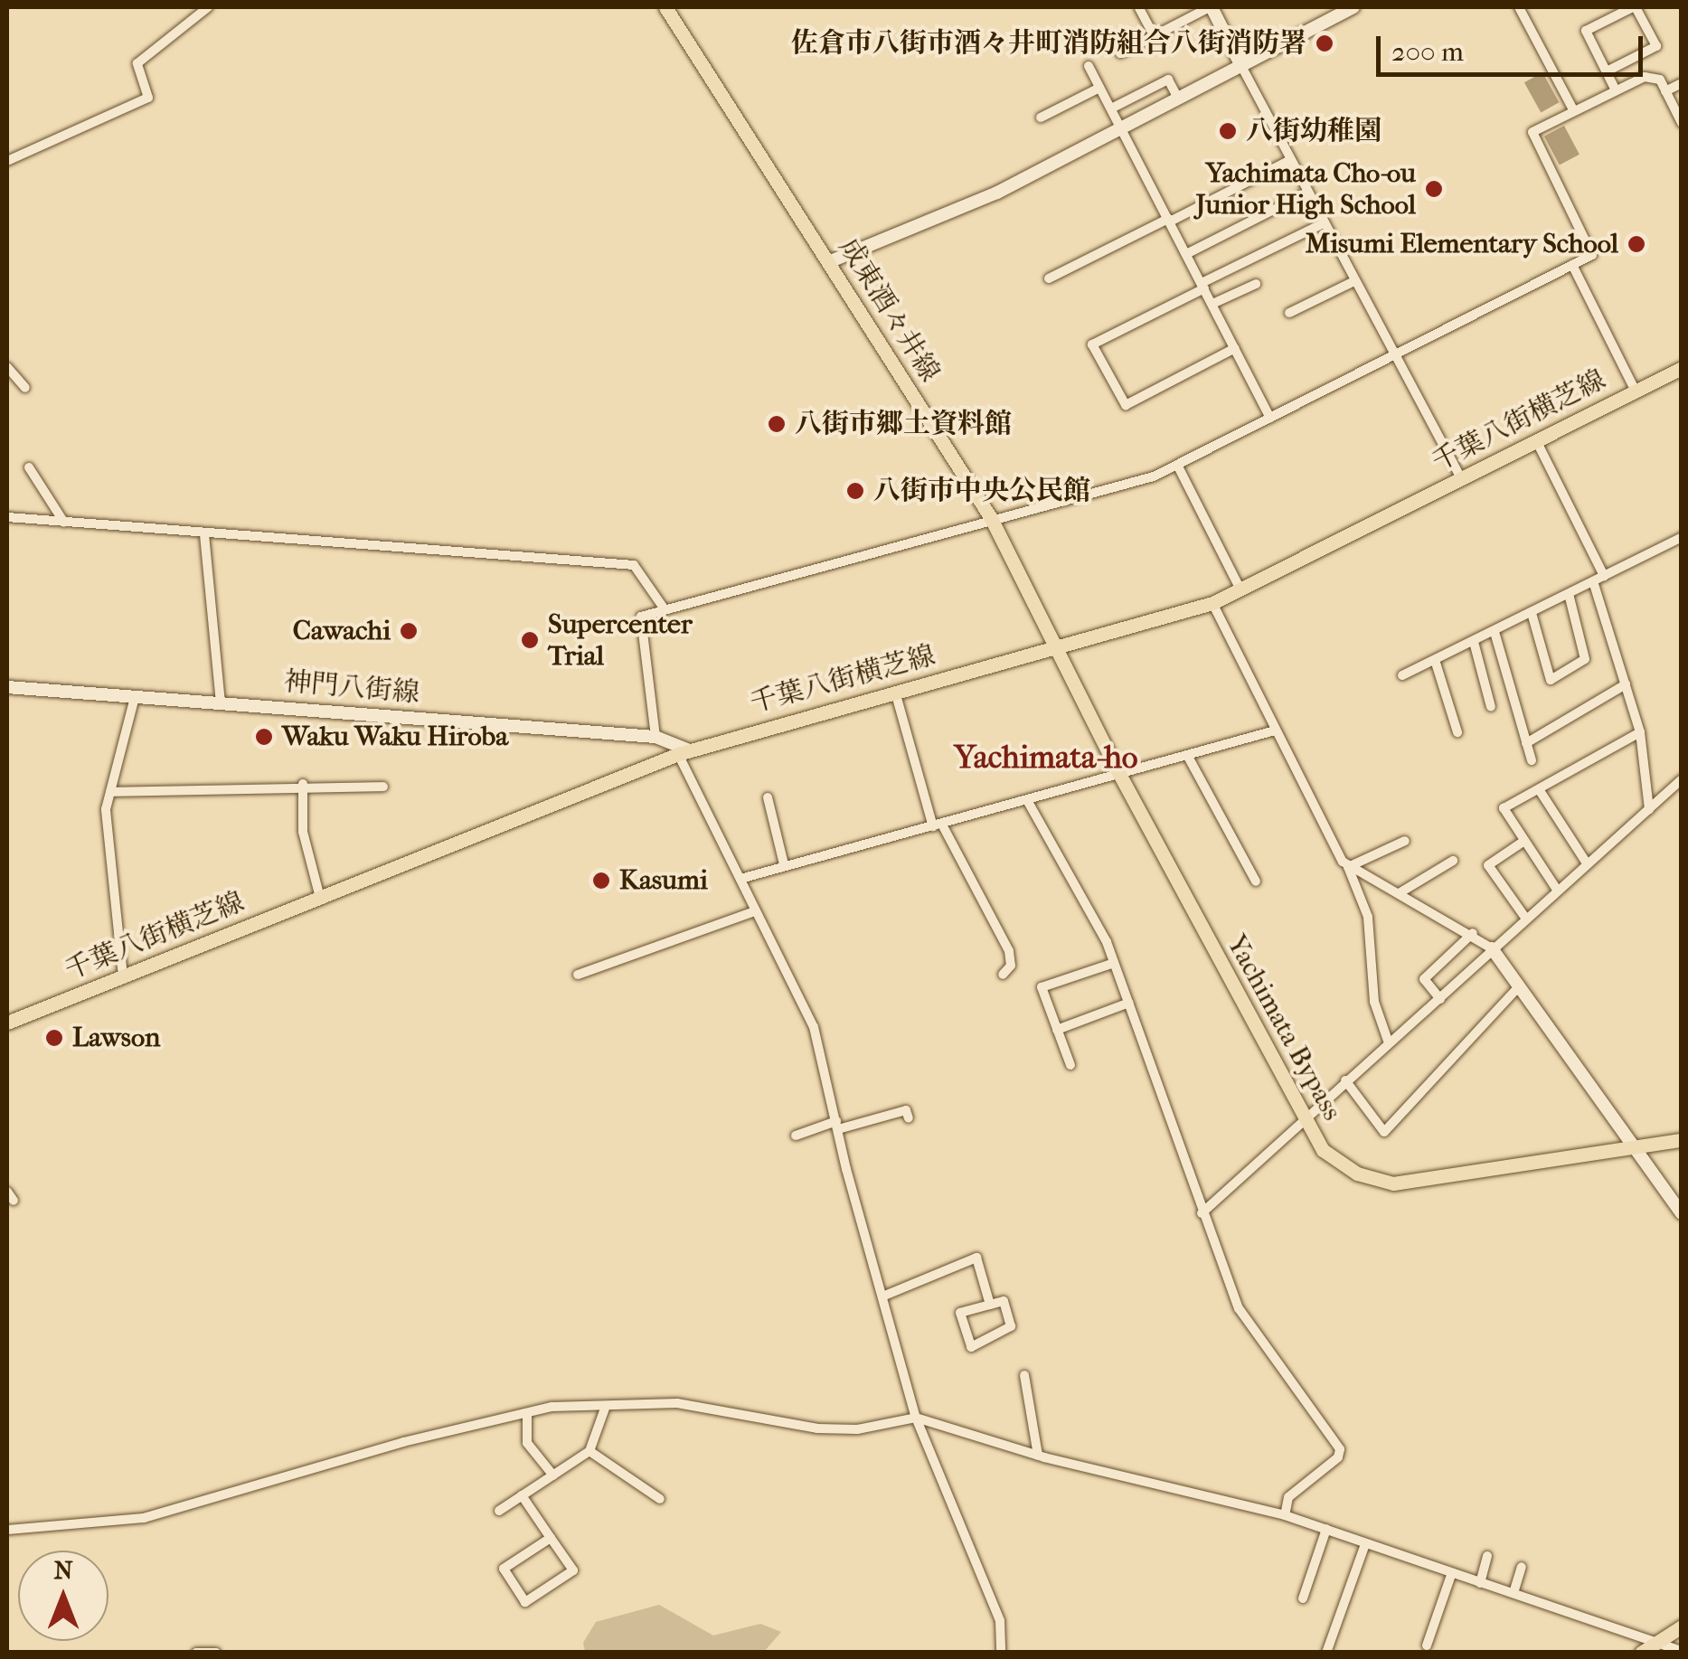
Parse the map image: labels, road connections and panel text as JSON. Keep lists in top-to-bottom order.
{
  "streets": {
    "main road": ["成東酒々井線", "千葉八街横芝線", "Yachimata Bypass"],
    "street": ["神門八街線"]
  },
  "crossings": [
    ["成東酒々井線", "千葉八街横芝線"],
    ["成東酒々井線", "Yachimata Bypass"],
    ["千葉八街横芝線", "神門八街線"],
    ["千葉八街横芝線", "Yachimata Bypass"]
  ],
  "districts": ["Yachimata-ho"],
  "places": [
    "佐倉市八街市酒々井町消防組合八街消防署",
    "八街幼稚園",
    "Yachimata Cho-ou Junior High School",
    "Misumi Elementary School",
    "八街市郷土資料館",
    "八街市中央公民館",
    "Cawachi",
    "Supercenter Trial",
    "Waku Waku Hiroba",
    "Kasumi",
    "Lawson"
  ],
  "scale_bar": "200 m",
  "north": "top"
}
